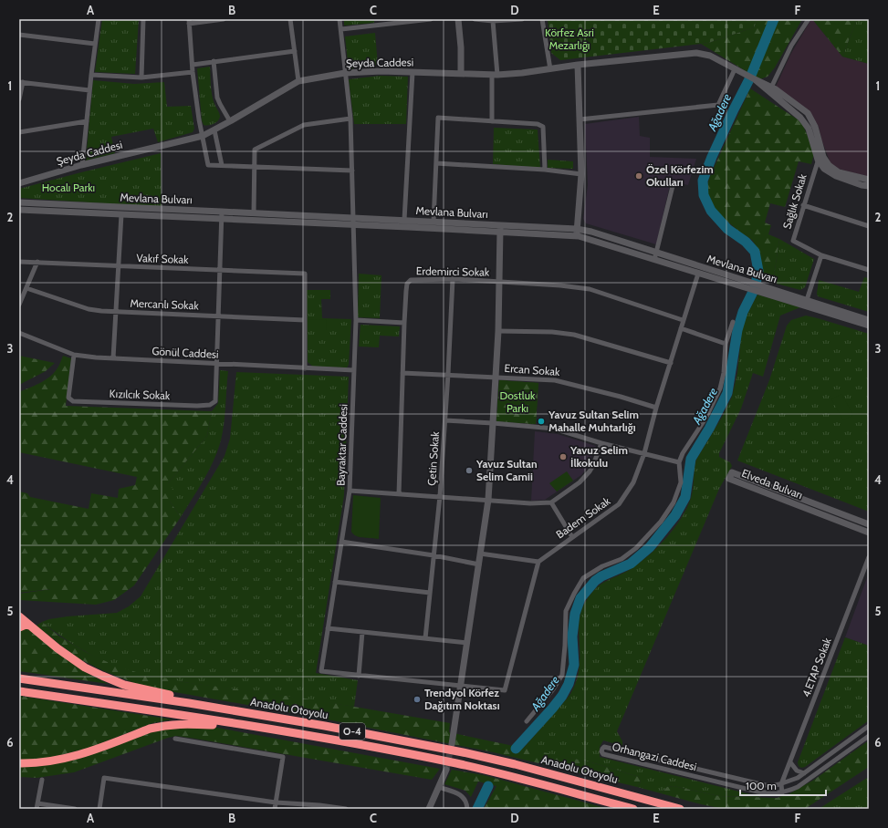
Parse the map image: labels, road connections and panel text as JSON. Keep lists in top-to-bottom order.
{
  "streets": {
    "highway": ["Anadolu Otoyolu", "O-4"],
    "street": [
      "Şeyda Caddesi",
      "Mevlana Bulvarı",
      "Sağlık Sokak",
      "Vakıf Sokak",
      "Erdemirci Sokak",
      "Mercanlı Sokak",
      "Gönül Caddesi",
      "Ercan Sokak",
      "Kızılcık Sokak",
      "Bayraktar Caddesi",
      "Çetin Sokak",
      "Elveda Bulvarı",
      "Badem Sokak",
      "4.ETAP Sokak",
      "Orhangazi Caddesi"
    ]
  },
  "crossings": [
    ["Şeyda Caddesi", "Sağlık Sokak"],
    ["Şeyda Caddesi", "Bayraktar Caddesi"],
    ["Mevlana Bulvarı", "Bayraktar Caddesi"],
    ["Mevlana Bulvarı", "Badem Sokak"],
    ["Vakıf Sokak", "Mercanlı Sokak"],
    ["Erdemirci Sokak", "Ercan Sokak"],
    ["Erdemirci Sokak", "Çetin Sokak"],
    ["Erdemirci Sokak", "Badem Sokak"],
    ["Gönül Caddesi", "Kızılcık Sokak"],
    ["Gönül Caddesi", "Bayraktar Caddesi"],
    ["Ercan Sokak", "Çetin Sokak"],
    ["Ercan Sokak", "Badem Sokak"],
    ["4.ETAP Sokak", "Orhangazi Caddesi"]
  ],
  "water": ["Ağadere"],
  "parks": ["Körfez Asri Mezarlığı", "Hocalı Parkı", "Dostluk Parkı"],
  "places": [
    "Özel Körfezim Okulları",
    "Yavuz Sultan Selim Mahalle Muhtarlığı",
    "Yavuz Selim İlkokulu",
    "Yavuz Sultan Selim Camii",
    "Trendyol Körfez Dağıtım Noktası"
  ],
  "scale_bar": "100 m",
  "grid": {
    "columns": [
      "A",
      "B",
      "C",
      "D",
      "E",
      "F"
    ],
    "rows": [
      "1",
      "2",
      "3",
      "4",
      "5",
      "6"
    ]
  }
}
